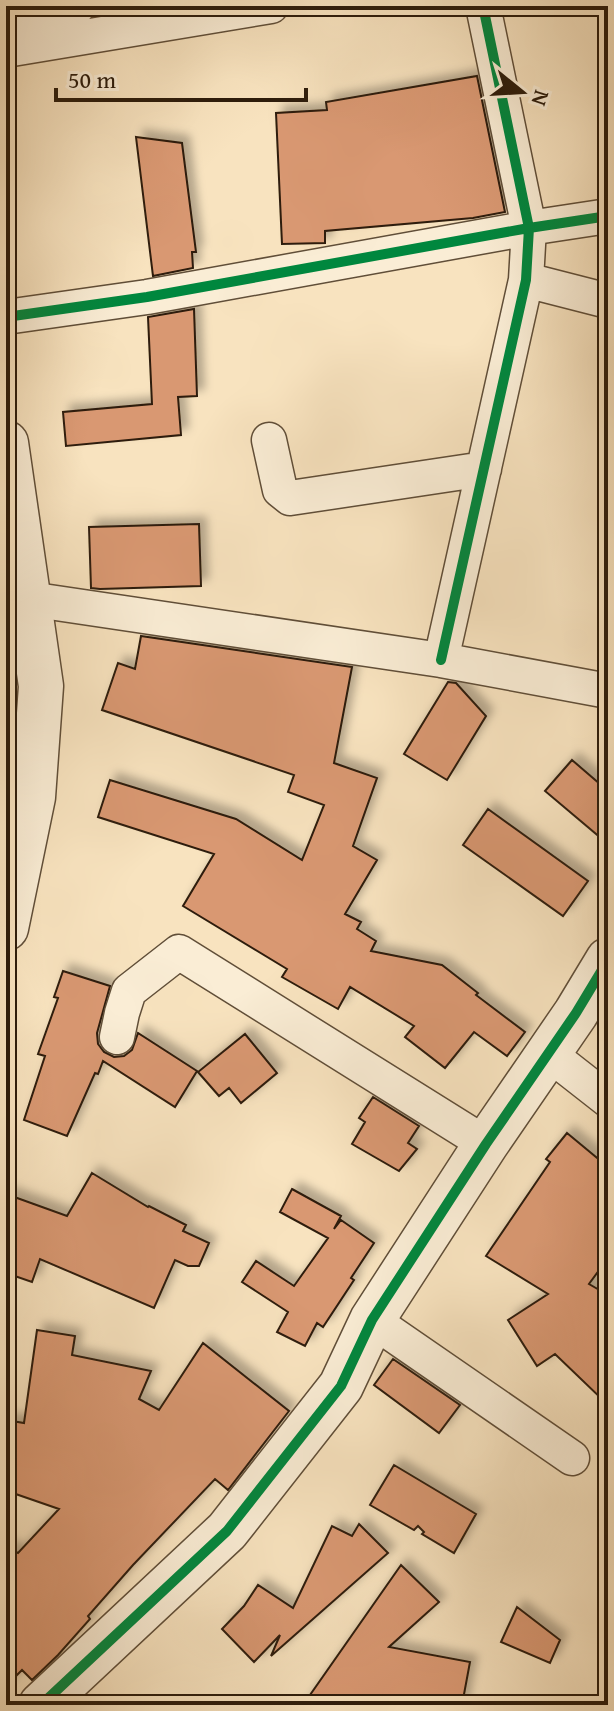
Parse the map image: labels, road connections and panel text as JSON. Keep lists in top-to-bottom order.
{
  "scale_bar": "50 m",
  "north": "right"
}
